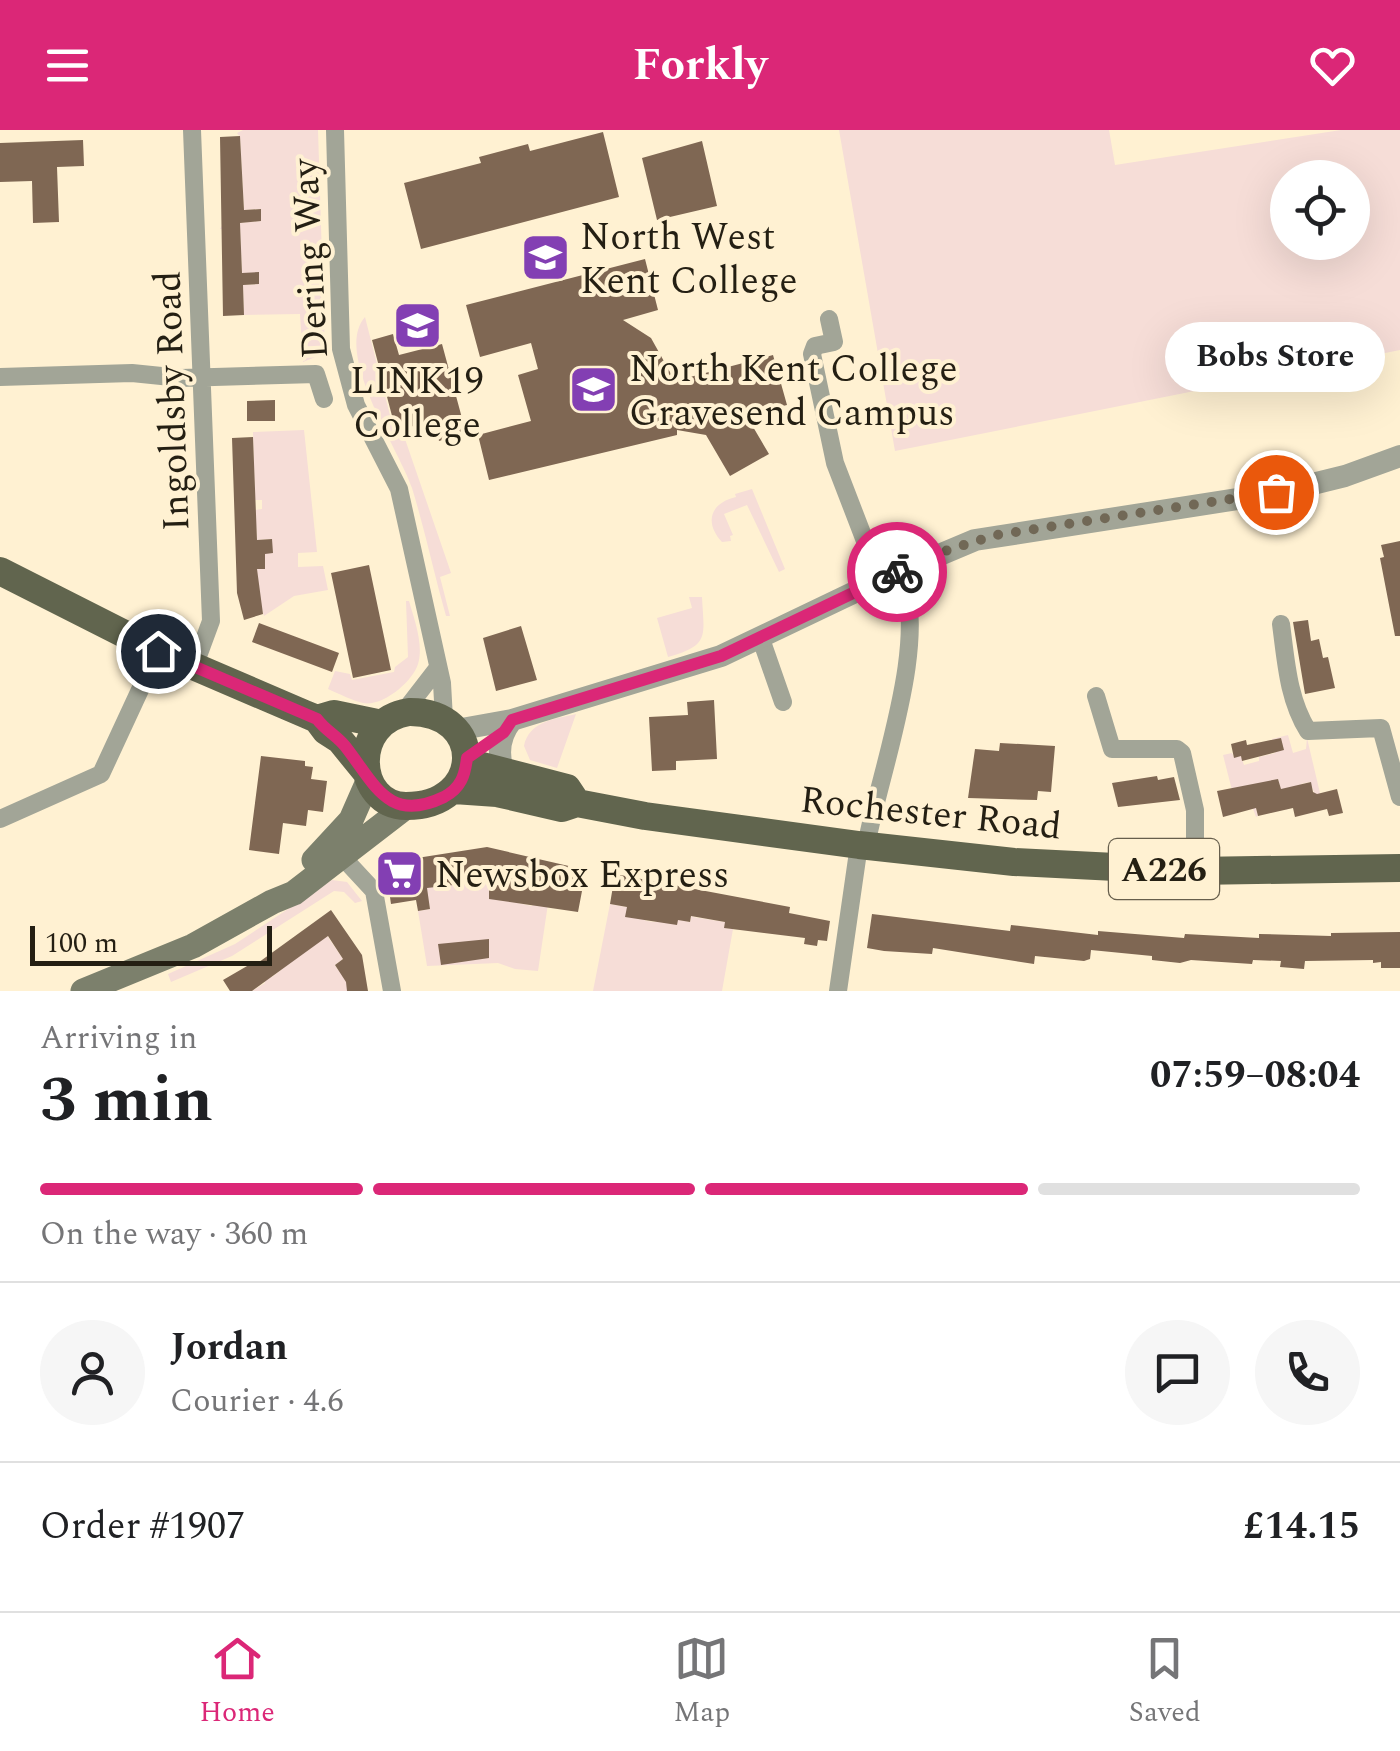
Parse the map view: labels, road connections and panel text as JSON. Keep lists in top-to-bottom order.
{
  "streets": {
    "main road": ["Rochester Road", "A226"],
    "street": ["Dering Way", "Ingoldsby Road"]
  },
  "crossings": [
    ["Dering Way", "Rochester Road"],
    ["Dering Way", "A226"],
    ["Rochester Road", "A226"]
  ],
  "places": {
    "school or university": ["North West Kent College", "LINK19 College", "North Kent College Gravesend Campus"],
    "other": ["Bobs Store"],
    "supermarket": ["Newsbox Express"]
  },
  "scale_bar": "100 m",
  "page": {
    "header": "Forkly",
    "bubble": "Bobs Store",
    "scale": "100 m",
    "heading": ["3 min", "Arriving in", "07:59–08:04"],
    "panel": [
      "Jordan",
      "Courier · 4.6",
      "Order #1907",
      "£14.15"
    ],
    "bar": "On the way · 360 m",
    "tabs": ["Home", "Map", "Saved"]
  }
}
